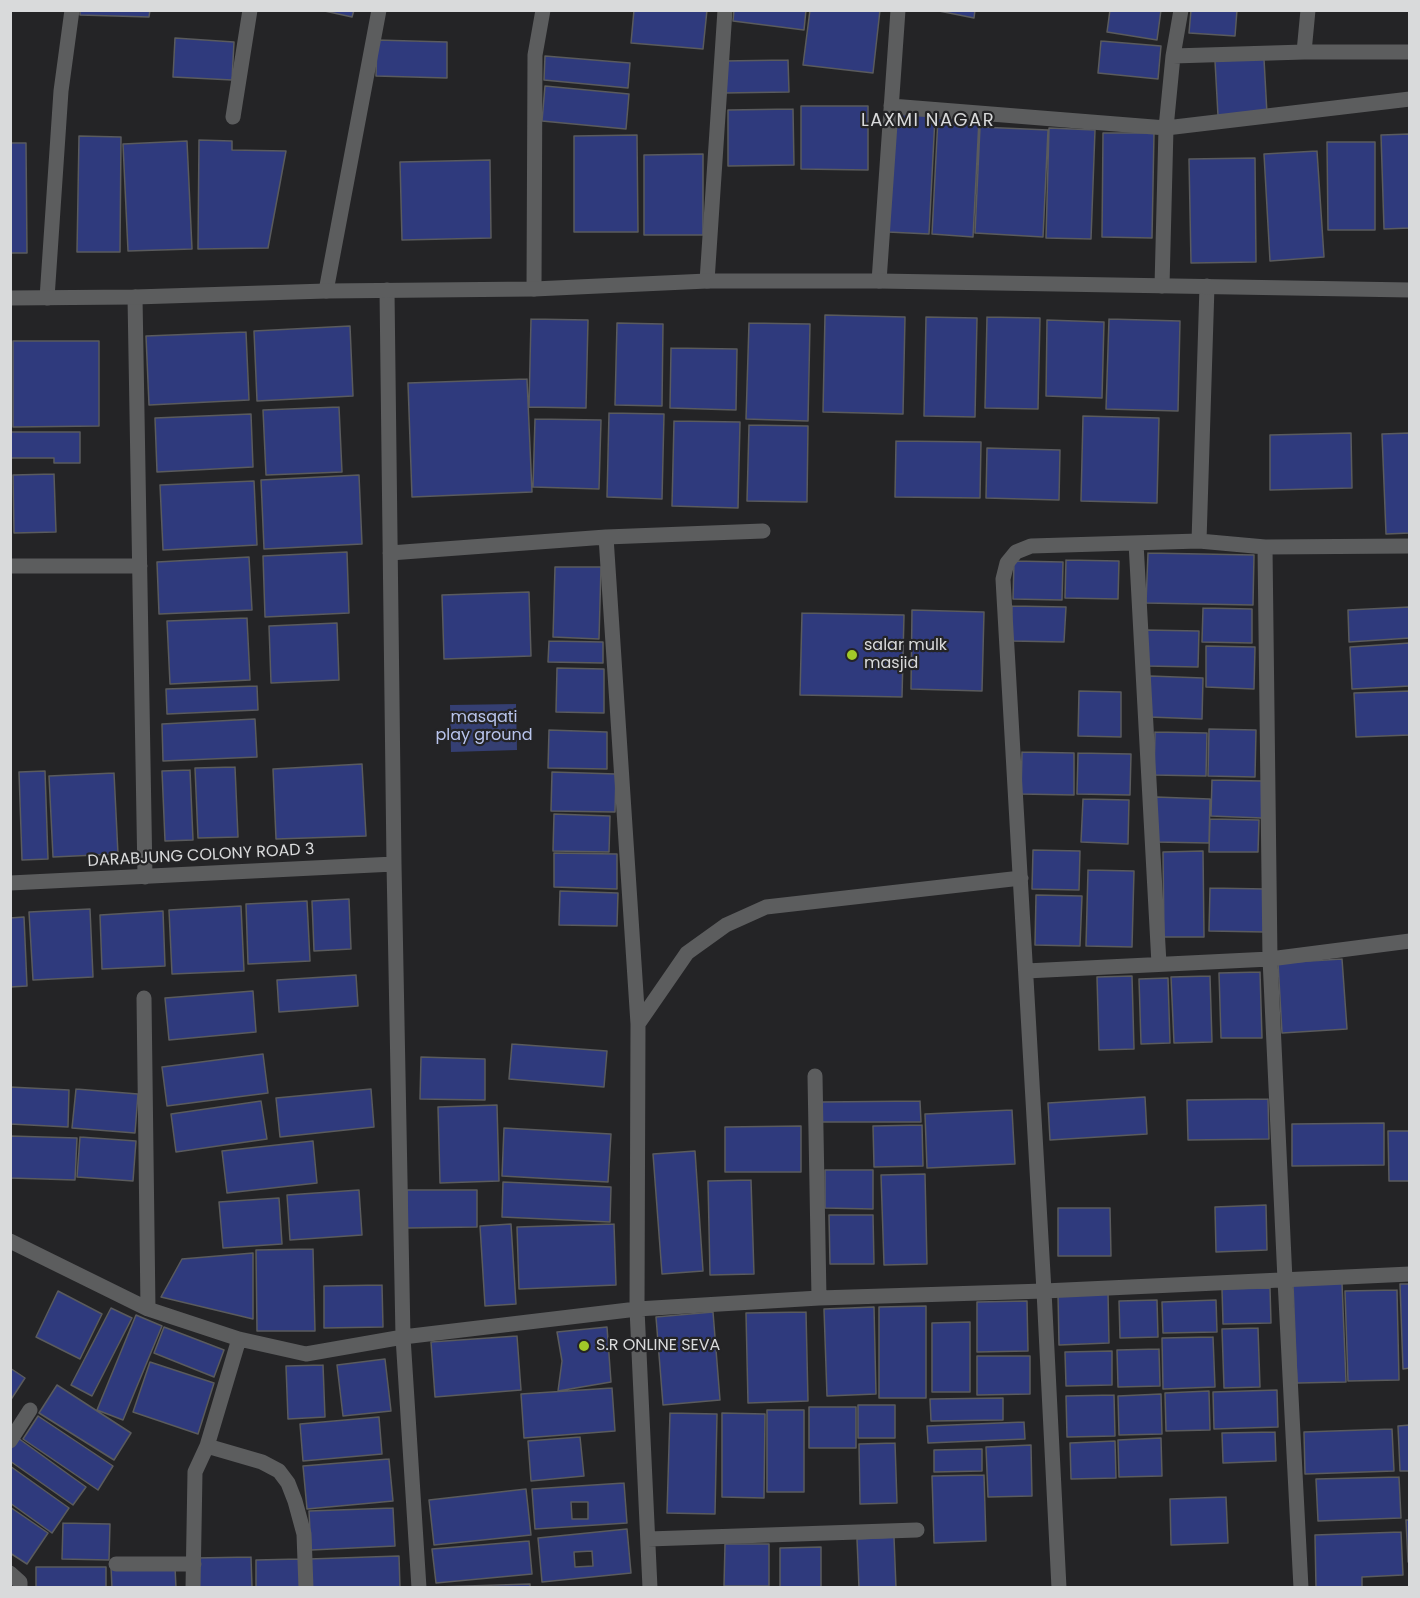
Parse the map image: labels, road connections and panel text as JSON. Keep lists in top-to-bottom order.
{
  "streets": {
    "street": ["DARABJUNG COLONY ROAD 3"]
  },
  "districts": ["LAXMI NAGAR"],
  "parks": ["masqati play ground"],
  "places": ["salar mulk masjid", "S.R ONLINE SEVA"]
}
